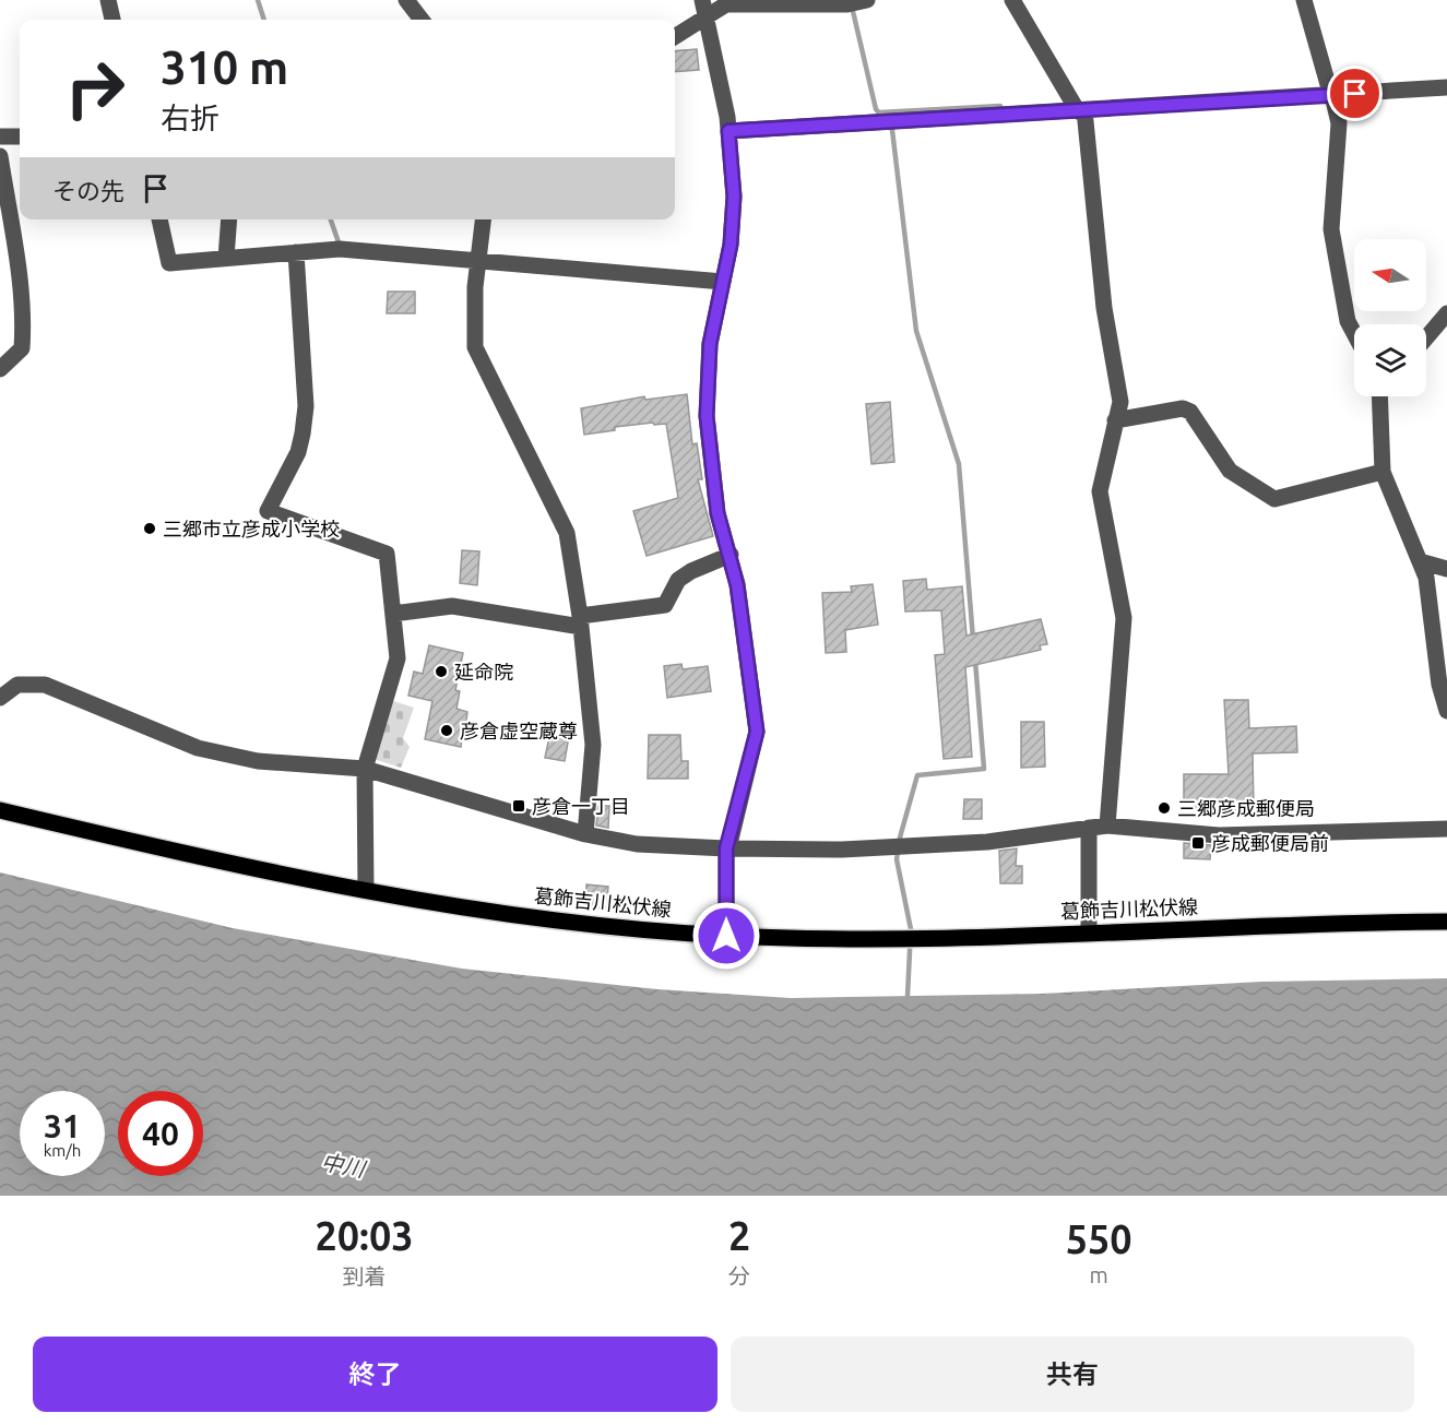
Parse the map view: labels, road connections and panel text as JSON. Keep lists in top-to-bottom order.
{
  "streets": {
    "main road": ["葛飾吉川松伏線"]
  },
  "water": ["中川"],
  "places": {
    "other": [
      "三郷市立彦成小学校",
      "延命院",
      "彦倉虚空蔵尊",
      "三郷彦成郵便局"
    ],
    "transit": ["彦倉一丁目", "彦成郵便局前"]
  },
  "north": "left",
  "page": {
    "turn": ["310 m", "右折"],
    "then": "その先",
    "speed": "31 km/h",
    "limit": "40",
    "eta": [
      "20:03",
      "到着",
      "2",
      "分",
      "550",
      "m"
    ],
    "buttons": ["終了", "共有"]
  }
}
